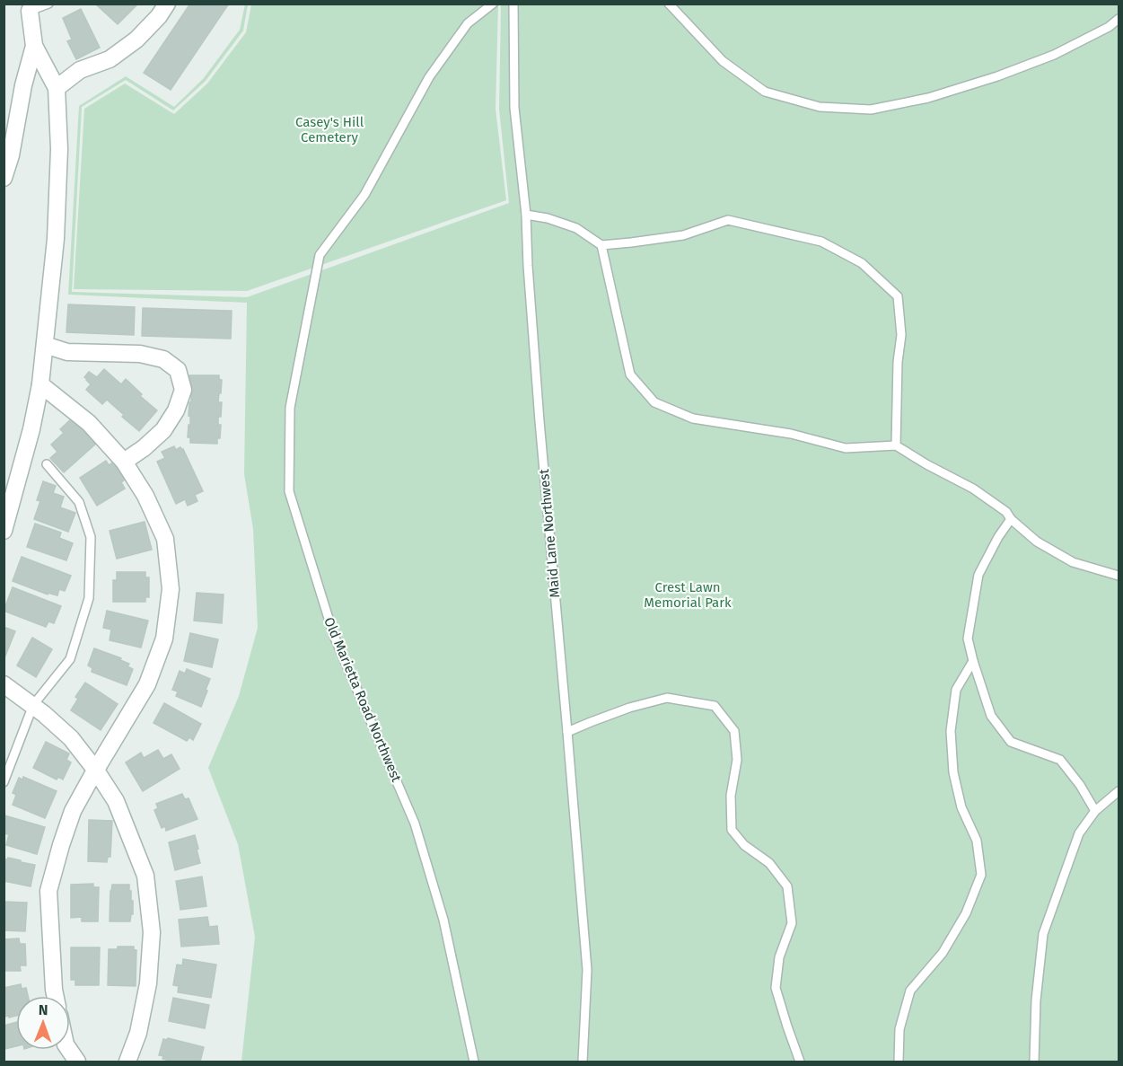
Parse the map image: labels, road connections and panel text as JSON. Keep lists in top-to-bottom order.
{
  "streets": {
    "lane": ["Maid Lane Northwest", "Old Marietta Road Northwest"]
  },
  "parks": ["Casey's Hill Cemetery", "Crest Lawn Memorial Park"],
  "north": "top"
}
